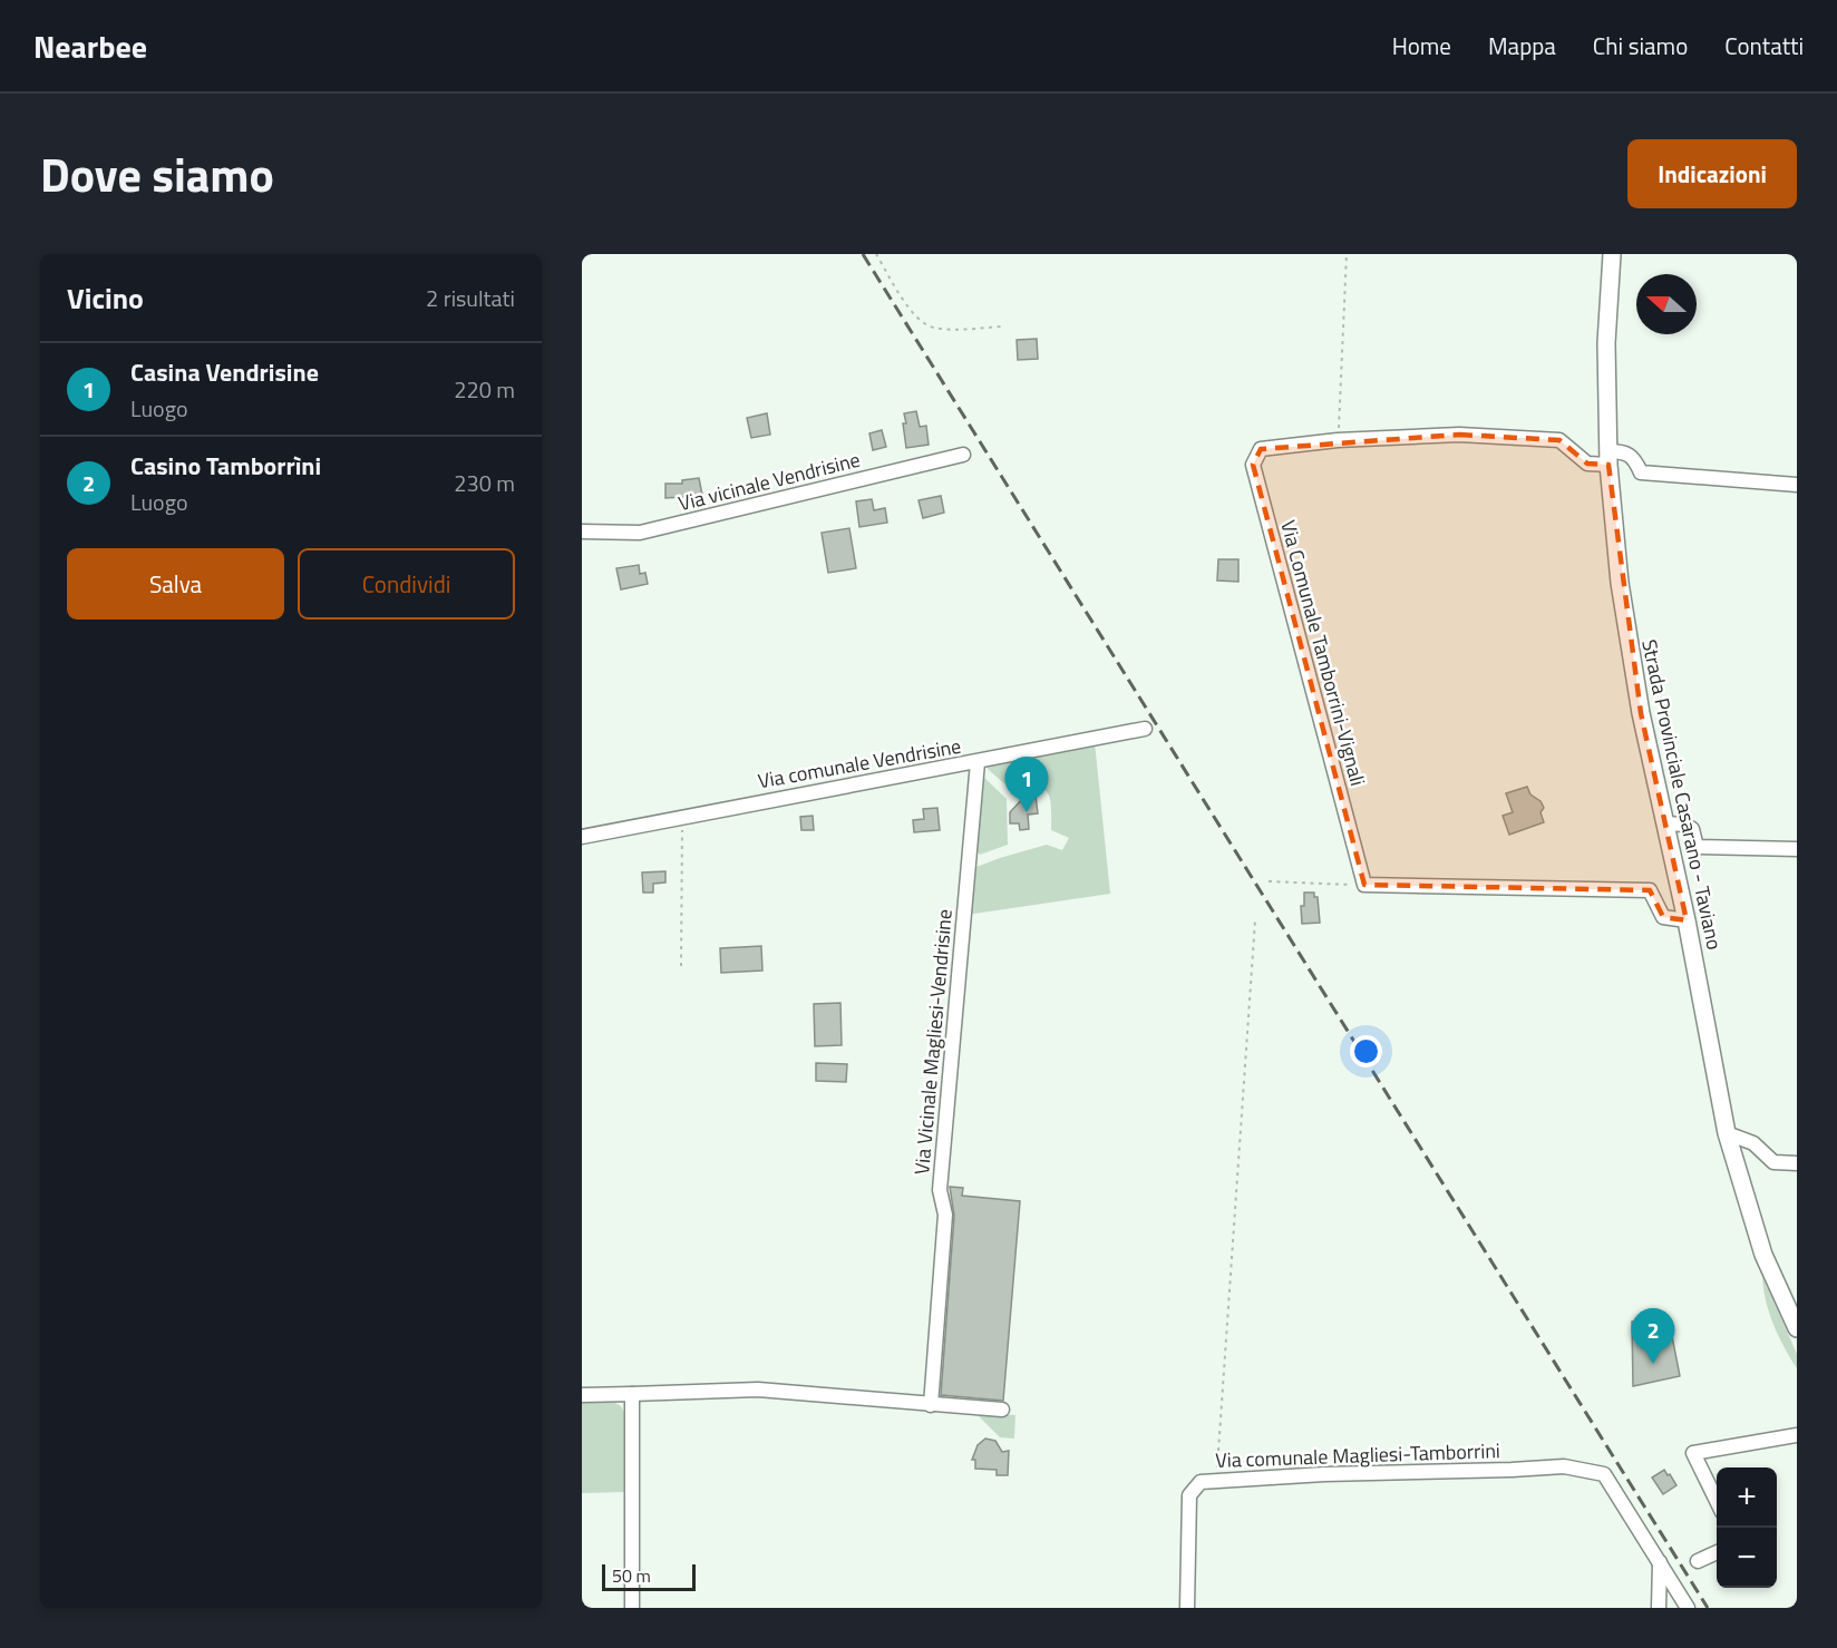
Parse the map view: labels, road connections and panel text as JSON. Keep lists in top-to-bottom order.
{
  "streets": {
    "main road": ["Strada Provinciale Casarano - Taviano"],
    "street": [
      "Via vicinale Vendrisine",
      "Via Comunale Tamborrini-Vignali",
      "Via comunale Vendrisine",
      "Via Vicinale Magliesi-Vendrisine",
      "Via comunale Magliesi-Tamborrini"
    ]
  },
  "crossings": [
    ["Via Comunale Tamborrini-Vignali", "Strada Provinciale Casarano - Taviano"],
    ["Via comunale Vendrisine", "Via Vicinale Magliesi-Vendrisine"]
  ],
  "scale_bar": "50 m",
  "north": "left",
  "page": {
    "header": "Nearbee",
    "nav": [
      "Home",
      "Mappa",
      "Chi siamo",
      "Contatti"
    ],
    "title": "Dove siamo",
    "buttons": [
      "Indicazioni",
      ["Salva", "Condividi"]
    ],
    "heading": ["Vicino", "2 risultati"],
    "list": [
      {
        "mark": "1",
        "name": "Casina Vendrisine",
        "note": "Luogo",
        "value": "220 m"
      },
      {
        "mark": "2",
        "name": "Casino Tamborrìni",
        "note": "Luogo",
        "value": "230 m"
      }
    ],
    "pins": ["1", "2"],
    "map_buttons": ["+", "−"],
    "scale": "50 m"
  }
}
